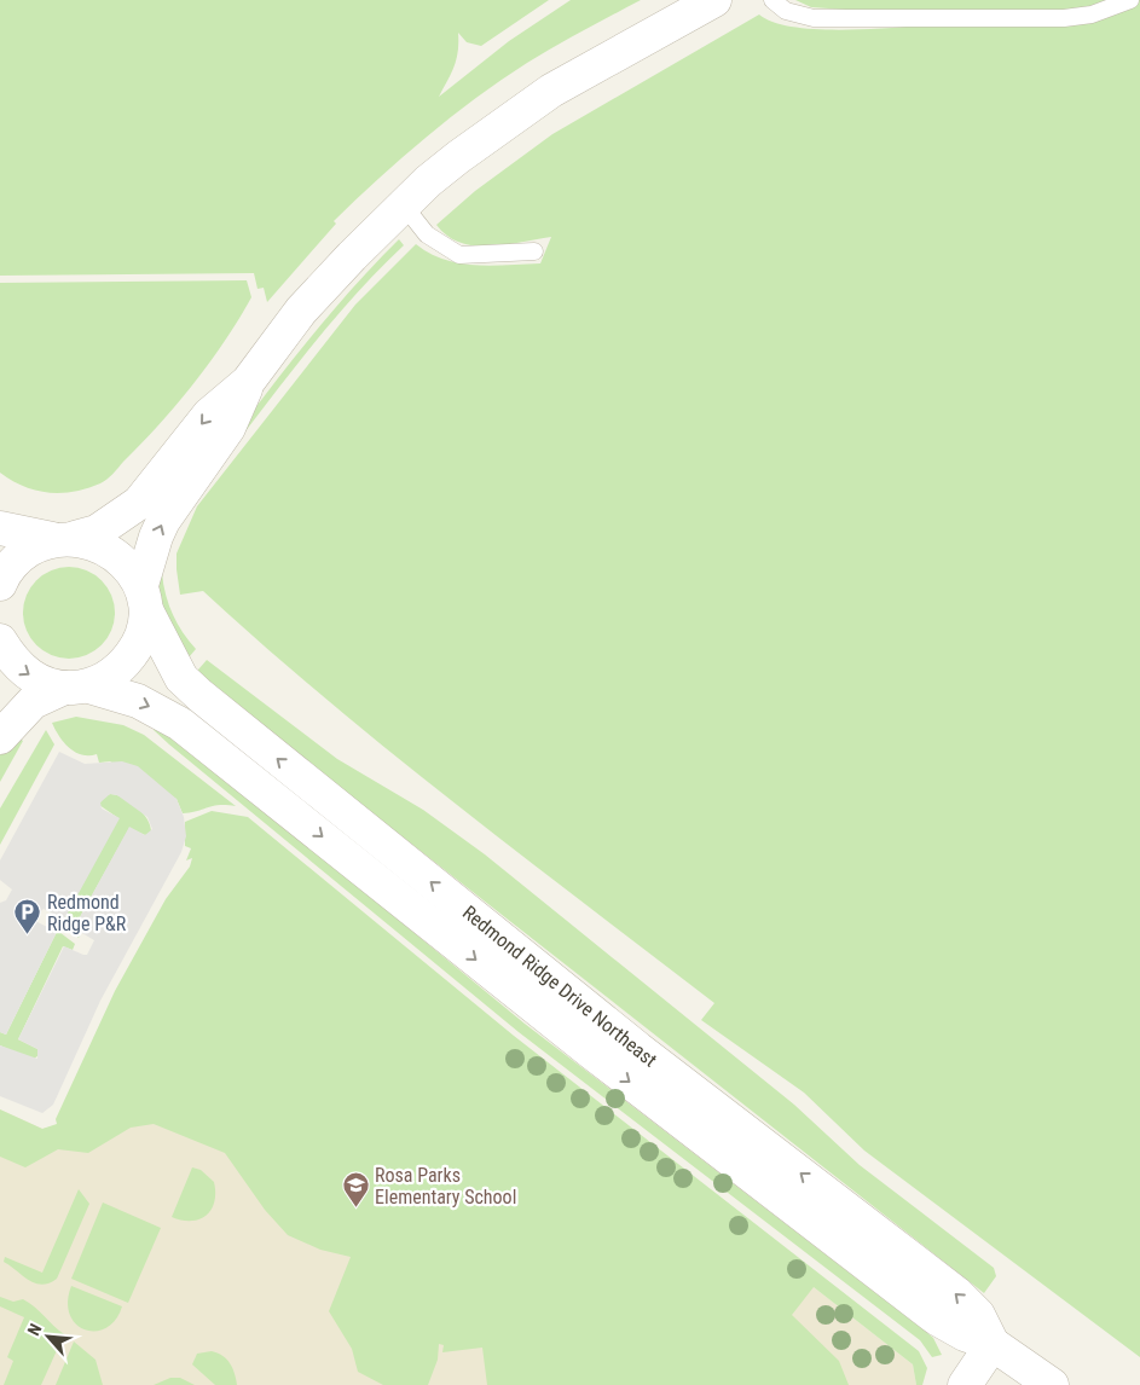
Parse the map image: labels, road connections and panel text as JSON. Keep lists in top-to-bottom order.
{
  "streets": {
    "street": ["Redmond Ridge Drive Northeast"]
  },
  "places": {
    "parking": ["Redmond Ridge P&R"],
    "school or university": ["Rosa Parks Elementary School"]
  },
  "north": "top left"
}
